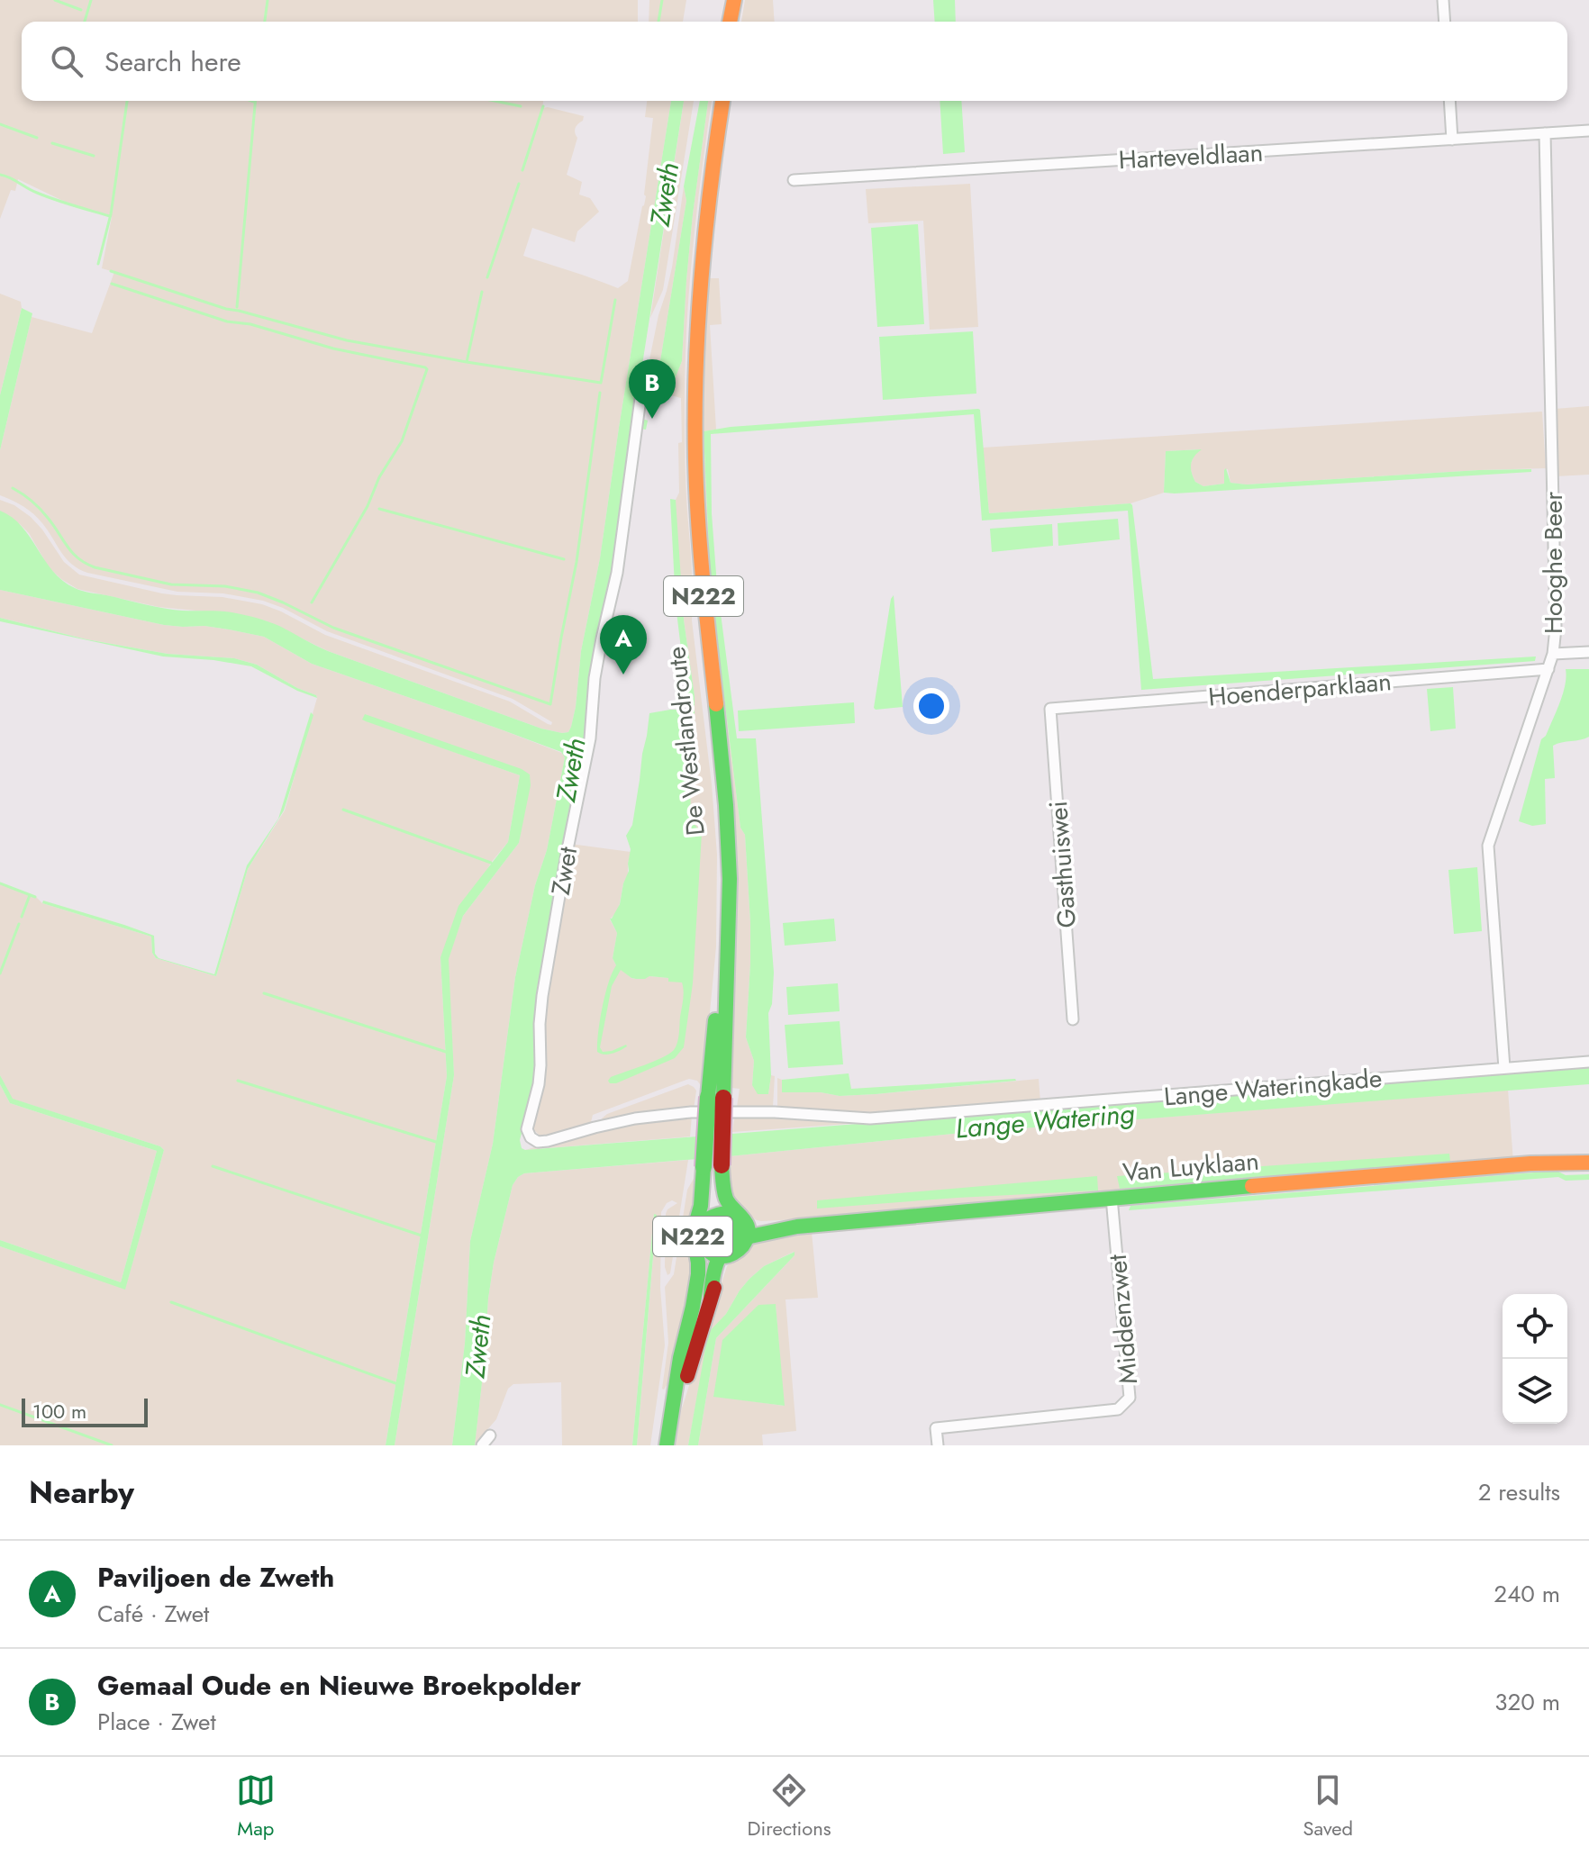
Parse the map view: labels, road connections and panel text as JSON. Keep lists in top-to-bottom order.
{
  "streets": {
    "main road": ["N222", "De Westlandroute", "Van Luyklaan"],
    "street": [
      "Harteveldlaan",
      "Hooghe Beer",
      "Hoenderparklaan",
      "Gasthuiswei",
      "Zwet",
      "Lange Wateringkade",
      "Middenzwet"
    ]
  },
  "crossings": [
    ["Harteveldlaan", "Hooghe Beer"],
    ["Hooghe Beer", "Hoenderparklaan"],
    ["Hooghe Beer", "Lange Wateringkade"],
    ["N222", "De Westlandroute"],
    ["N222", "Van Luyklaan"],
    ["Hoenderparklaan", "Gasthuiswei"],
    ["De Westlandroute", "Van Luyklaan"],
    ["Zwet", "Lange Wateringkade"],
    ["Van Luyklaan", "Middenzwet"]
  ],
  "water": ["Zweth", "Lange Watering"],
  "scale_bar": "100 m",
  "page": {
    "search": "Search here",
    "pins": ["B", "A"],
    "scale": "100 m",
    "heading": ["Nearby", "2 results"],
    "list": [
      {
        "mark": "A",
        "name": "Paviljoen de Zweth",
        "note": "Café · Zwet",
        "value": "240 m"
      },
      {
        "mark": "B",
        "name": "Gemaal Oude en Nieuwe Broekpolder",
        "note": "Place · Zwet",
        "value": "320 m"
      }
    ],
    "nav": ["Map", "Directions", "Saved"]
  }
}
